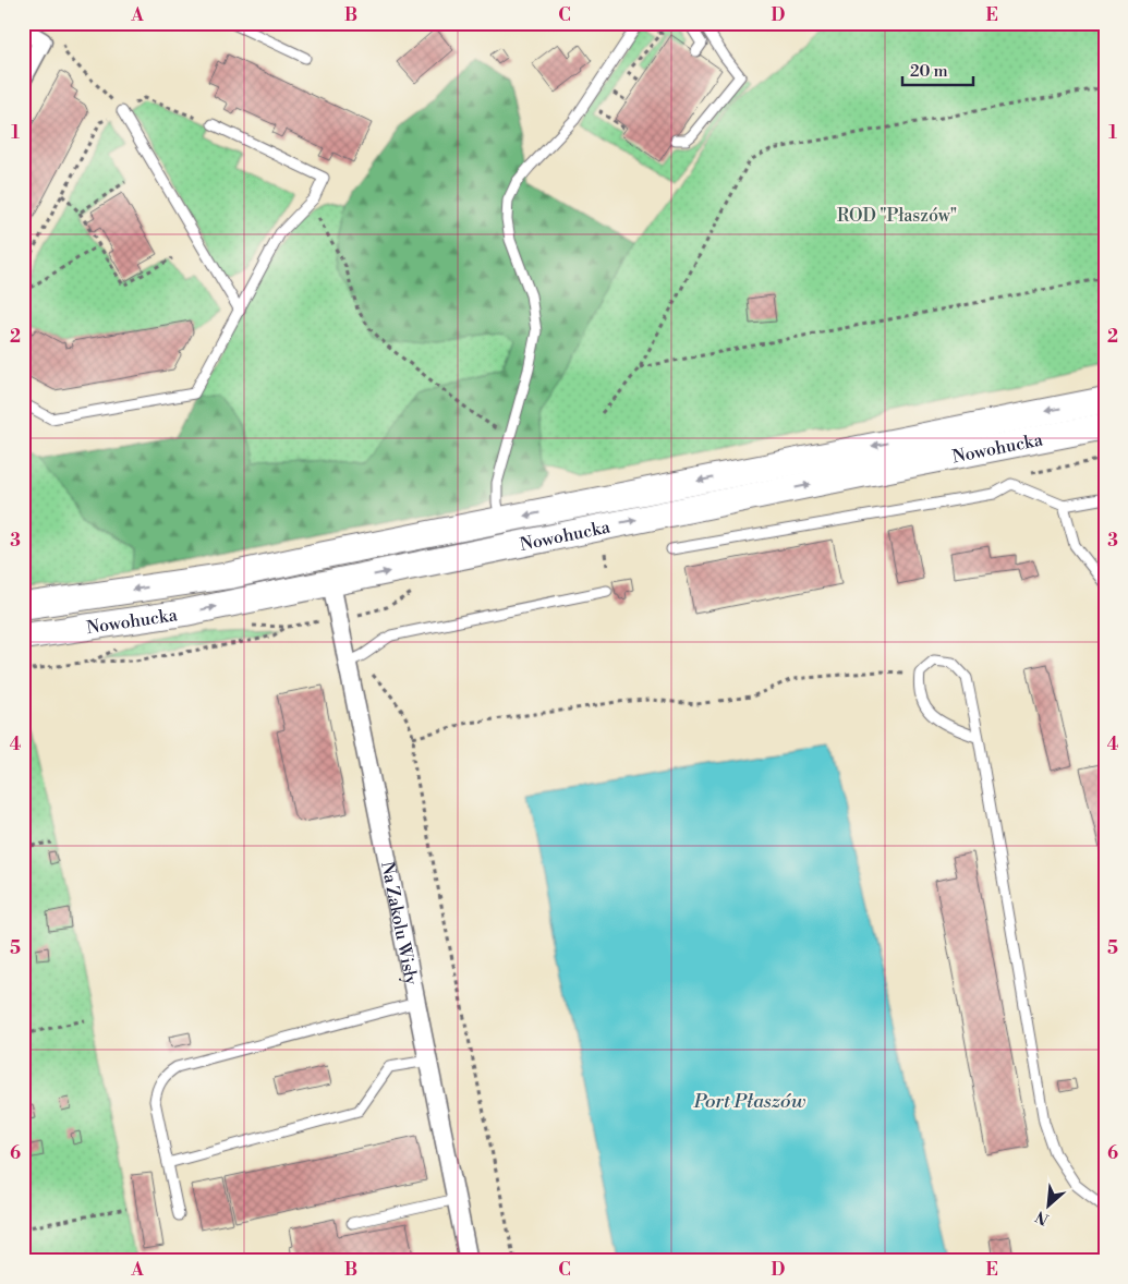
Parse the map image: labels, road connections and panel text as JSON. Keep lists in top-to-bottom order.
{
  "streets": {
    "main road": ["Nowohucka"],
    "street": ["Na Zakolu Wisły"]
  },
  "crossings": [
    ["Nowohucka", "Na Zakolu Wisły"]
  ],
  "water": ["Port Płaszów"],
  "parks": ["ROD \"Płaszów\""],
  "scale_bar": "20 m",
  "north": "bottom left",
  "grid": {
    "columns": [
      "A",
      "B",
      "C",
      "D",
      "E"
    ],
    "rows": [
      "1",
      "2",
      "3",
      "4",
      "5",
      "6"
    ]
  }
}
